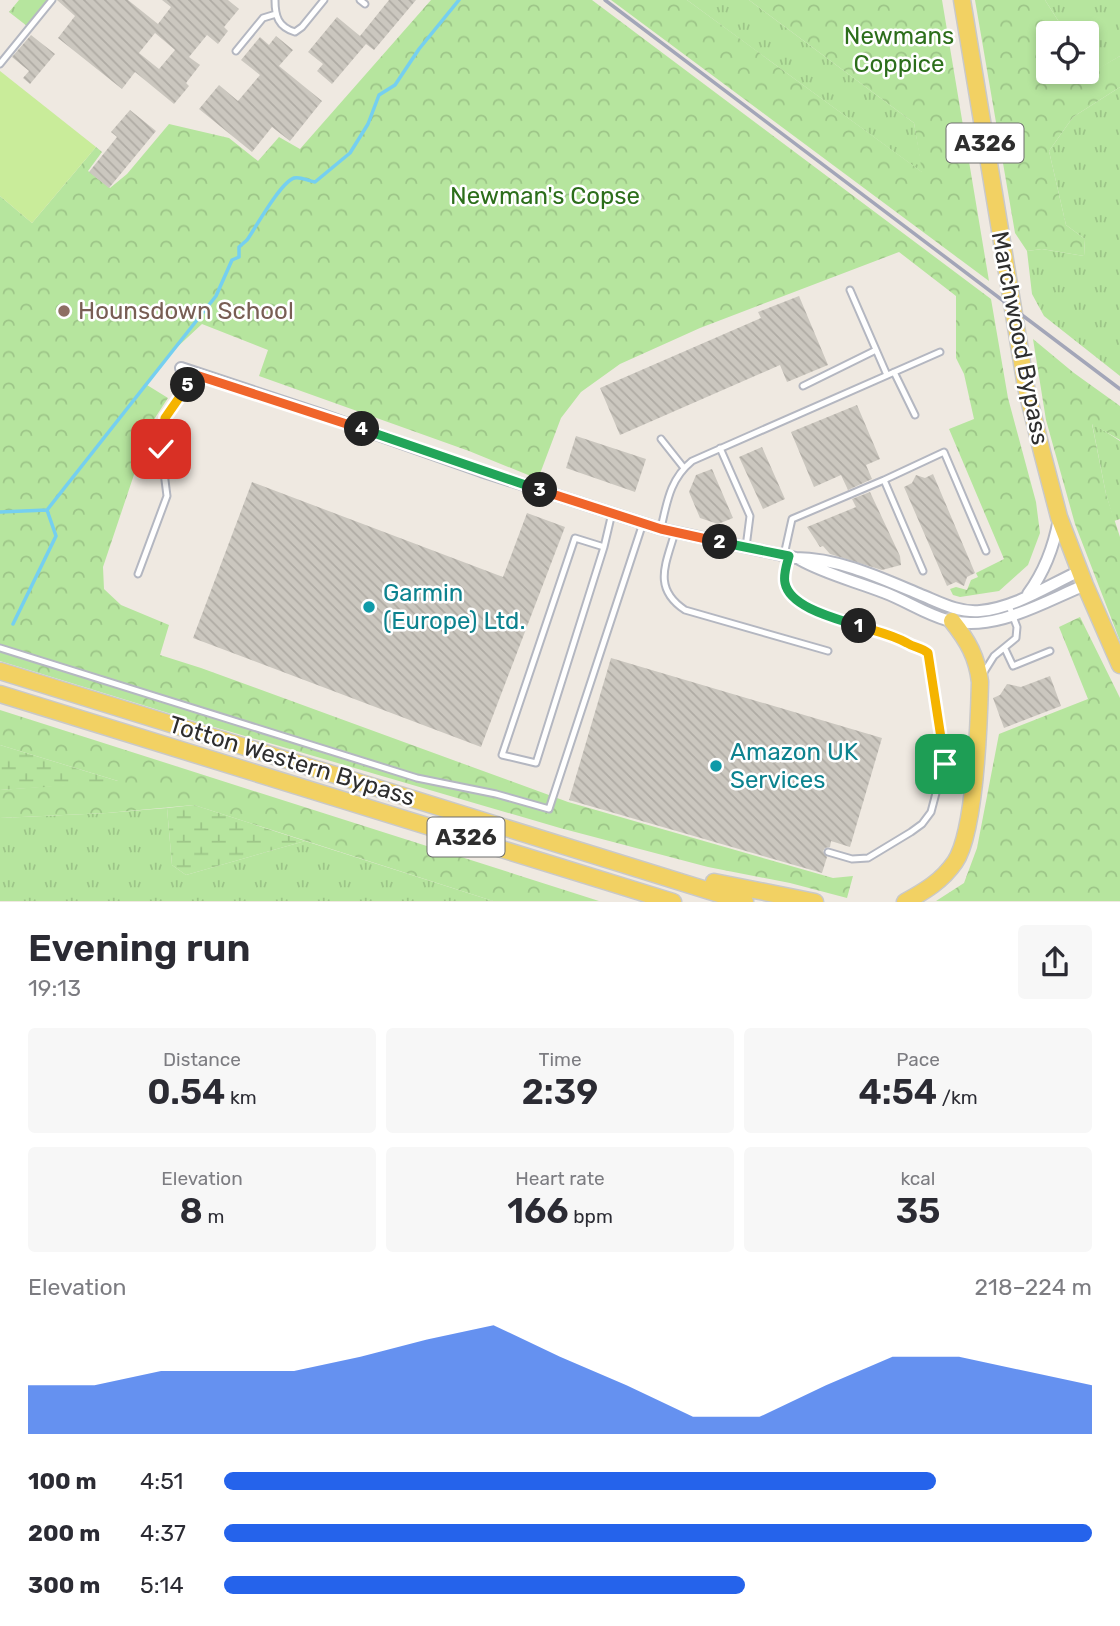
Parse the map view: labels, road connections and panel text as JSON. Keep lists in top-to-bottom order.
{
  "streets": {
    "main road": ["A326", "Marchwood Bypass", "Totton Western Bypass"]
  },
  "parks": ["Newmans Coppice", "Newman's Copse"],
  "places": ["Hounsdown School", "Garmin (Europe) Ltd.", "Amazon UK Services"],
  "page": {
    "pins": [
      "5",
      "4",
      "3",
      "2",
      "1"
    ],
    "heading": ["Evening run", "19:13"],
    "stats": [
      ["Distance", "0.54 km"],
      ["Time", "2:39"],
      ["Pace", "4:54 /km"],
      ["Elevation", "8 m"],
      ["Heart rate", "166 bpm"],
      ["kcal", "35"]
    ],
    "chart": ["Elevation", "218–224 m"],
    "list": [
      {
        "name": "100 m",
        "note": "4:51"
      },
      {
        "name": "200 m",
        "note": "4:37"
      },
      {
        "name": "300 m",
        "note": "5:14"
      }
    ]
  }
}
